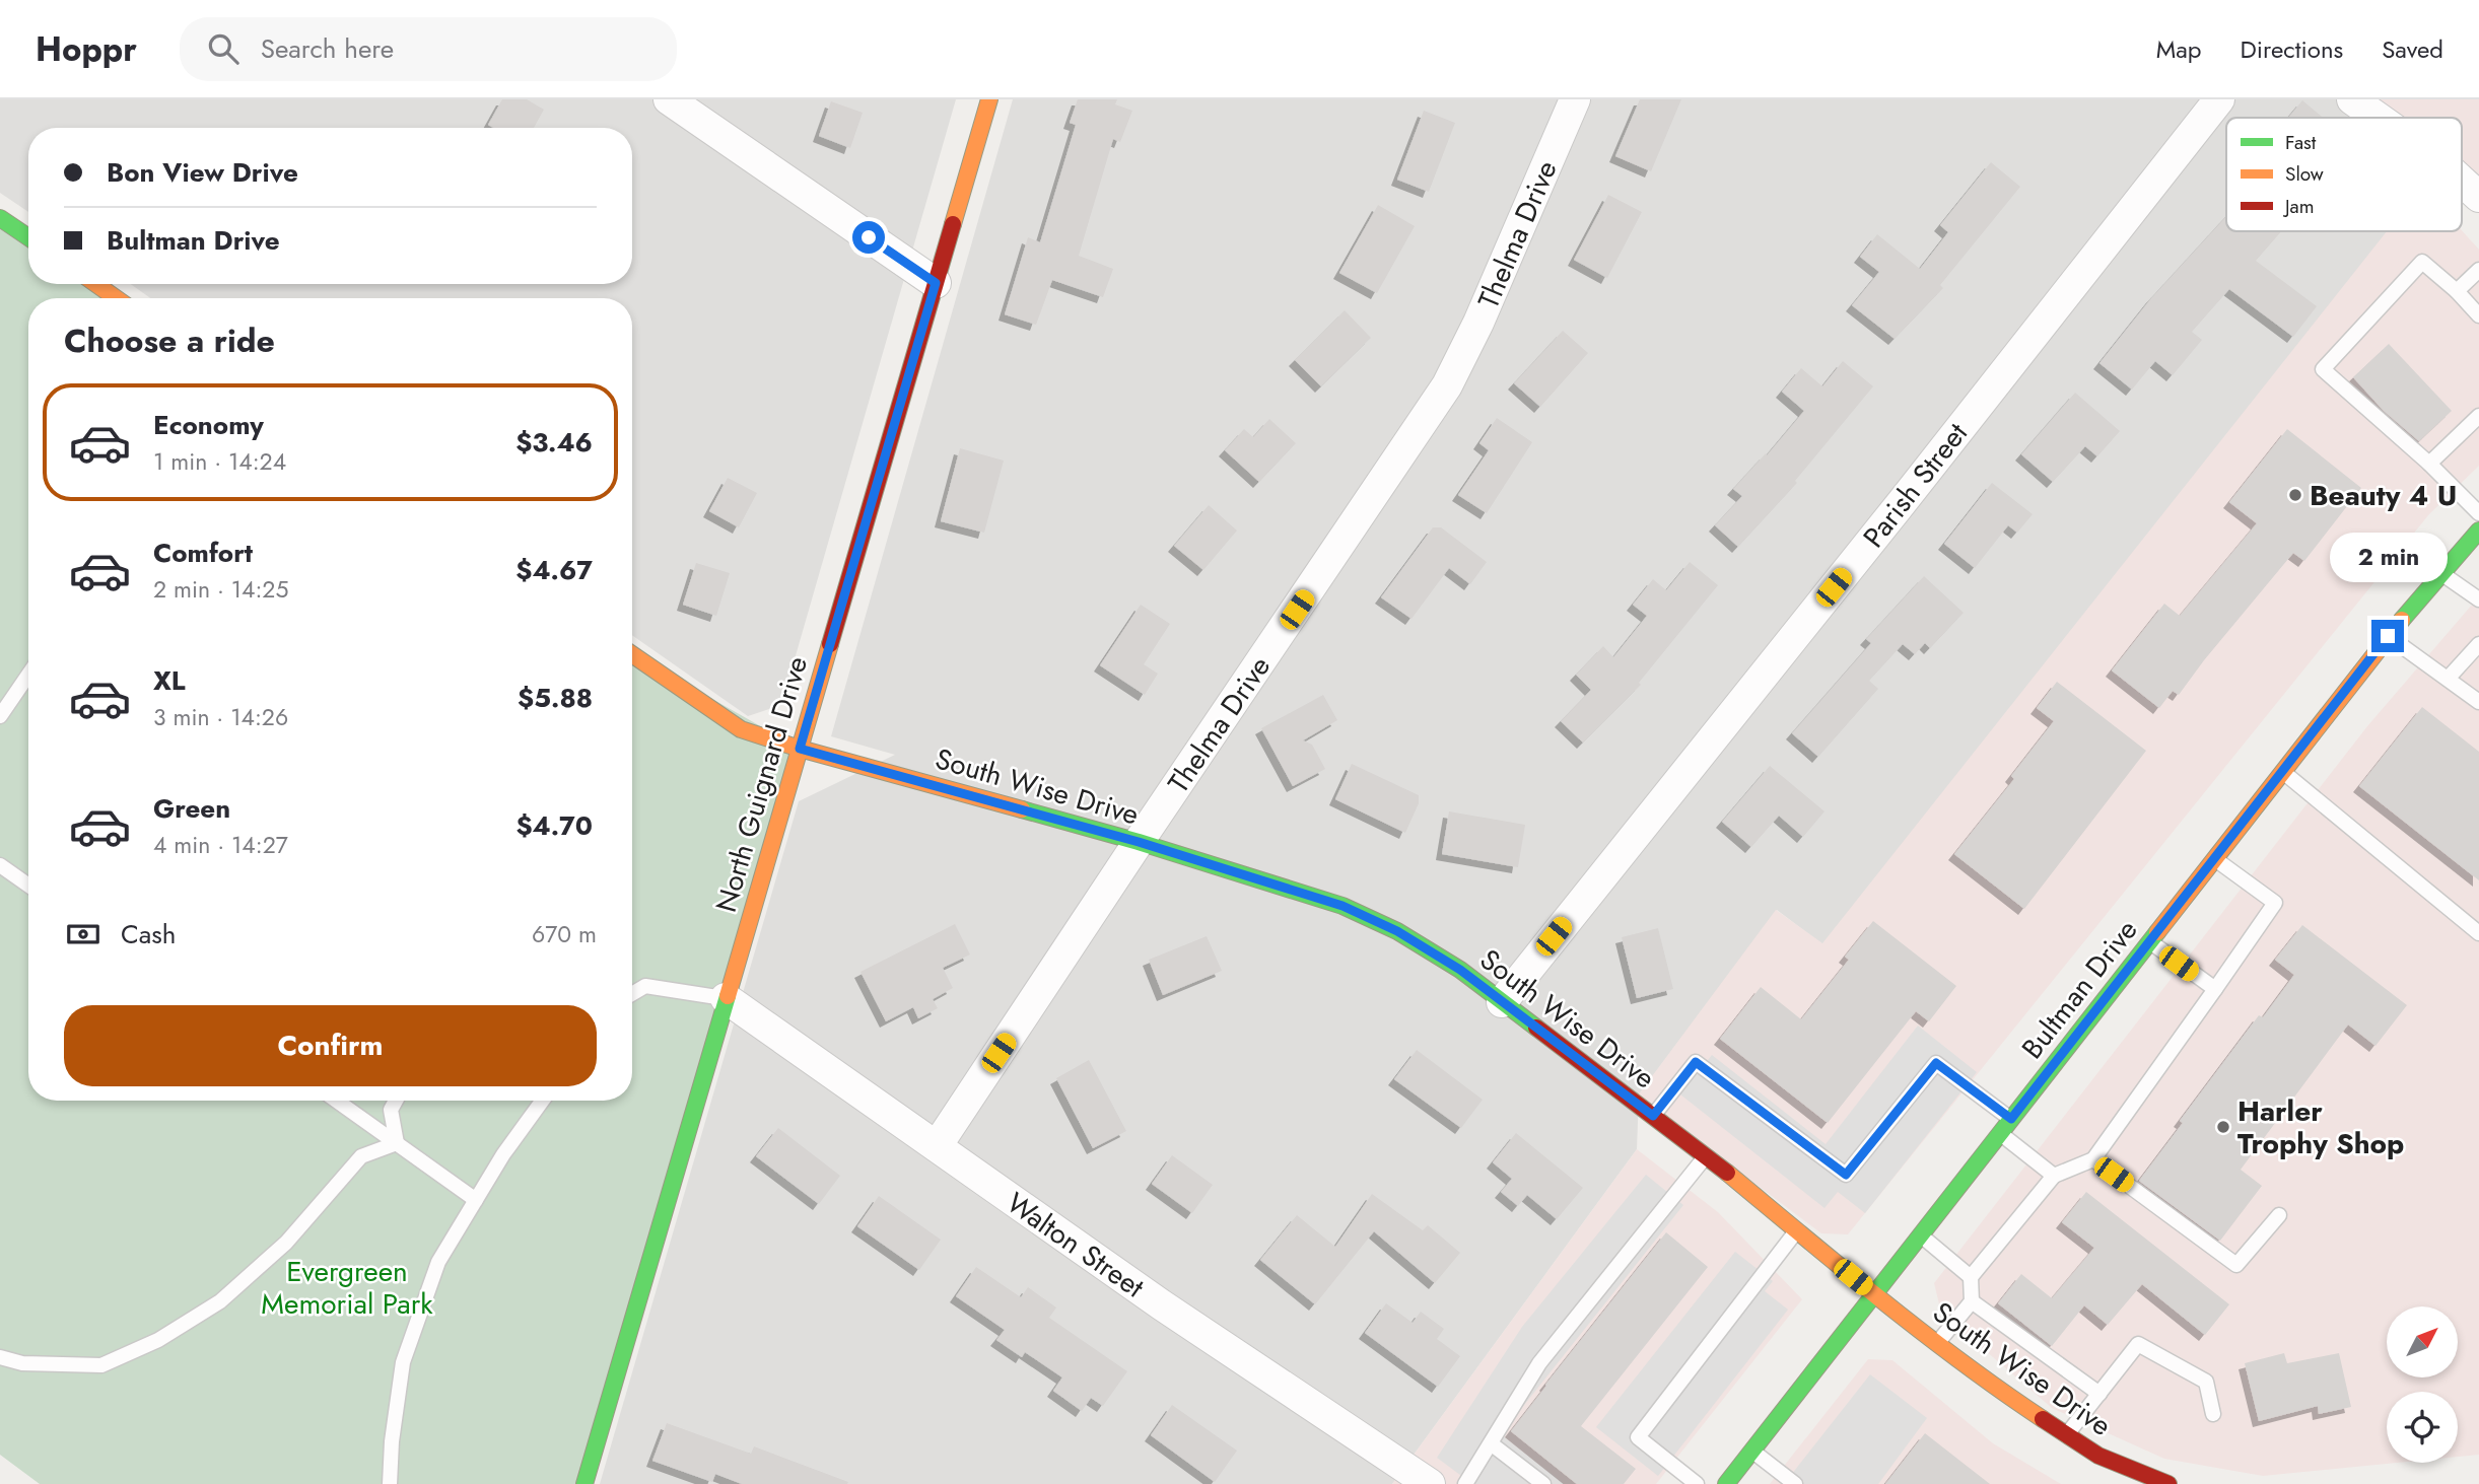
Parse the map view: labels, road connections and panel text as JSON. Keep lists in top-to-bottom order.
{
  "streets": {
    "main road": ["North Guignard Drive", "South Wise Drive", "Bultman Drive"],
    "street": ["Thelma Drive", "Parish Street", "Walton Street"]
  },
  "crossings": [
    ["Thelma Drive", "South Wise Drive"],
    ["Thelma Drive", "Walton Street"],
    ["Parish Street", "South Wise Drive"],
    ["North Guignard Drive", "South Wise Drive"],
    ["North Guignard Drive", "Walton Street"],
    ["South Wise Drive", "Bultman Drive"]
  ],
  "parks": ["Evergreen Memorial Park"],
  "places": ["Beauty 4 U", "Harler Trophy Shop"],
  "legend": ["Fast", "Slow", "Jam"],
  "north": "top right",
  "page": {
    "header": "Hoppr",
    "search": "Search here",
    "nav": ["Map", "Directions", "Saved"],
    "banner": ["Bon View Drive", "Bultman Drive"],
    "heading": "Choose a ride",
    "list": [
      {
        "name": "Economy",
        "note": "1 min · 14:24",
        "value": "$3.46"
      },
      {
        "name": "Comfort",
        "note": "2 min · 14:25",
        "value": "$4.67"
      },
      {
        "name": "XL",
        "note": "3 min · 14:26",
        "value": "$5.88"
      },
      {
        "name": "Green",
        "note": "4 min · 14:27",
        "value": "$4.70"
      }
    ],
    "bubble": "2 min",
    "pay": ["Cash", "670 m"],
    "buttons": "Confirm"
  }
}
